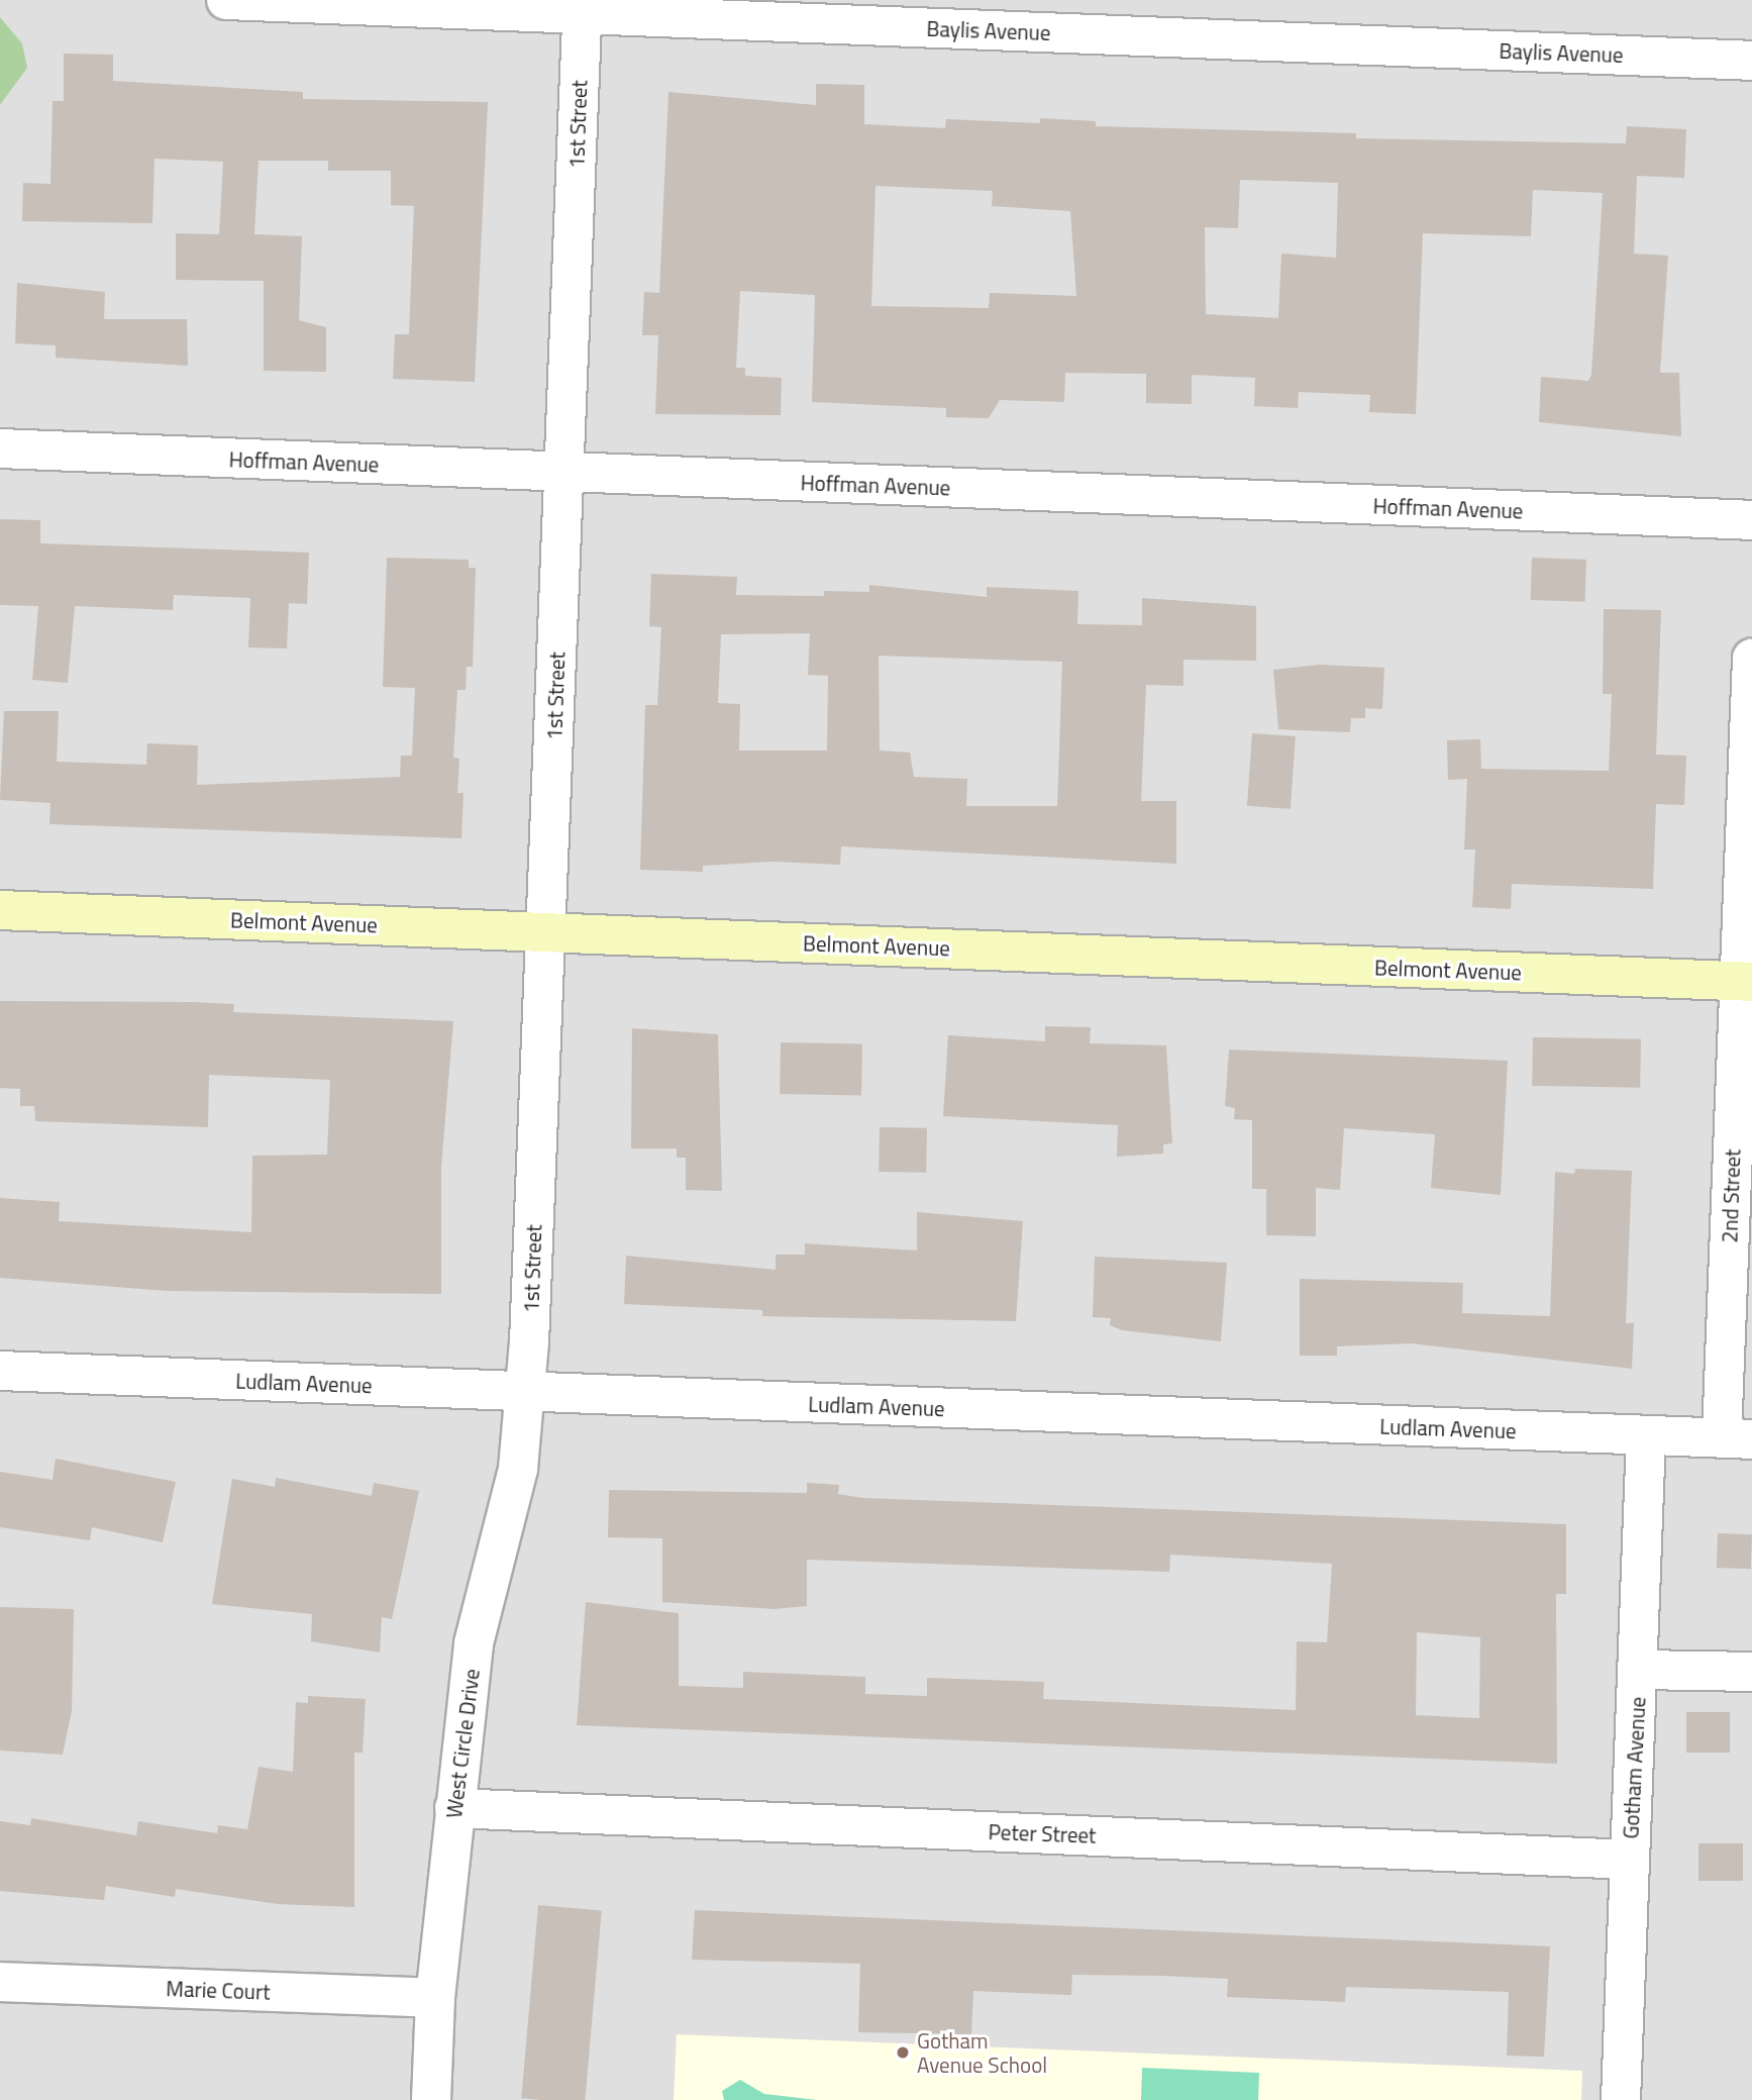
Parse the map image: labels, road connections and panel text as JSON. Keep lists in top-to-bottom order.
{
  "streets": {
    "street": [
      "Baylis Avenue",
      "1st Street",
      "Hoffman Avenue",
      "Belmont Avenue",
      "2nd Street",
      "Ludlam Avenue",
      "West Circle Drive",
      "Gotham Avenue",
      "Peter Street",
      "Marie Court"
    ]
  },
  "crossings": [
    ["Baylis Avenue", "1st Street"],
    ["1st Street", "Hoffman Avenue"],
    ["1st Street", "Belmont Avenue"],
    ["1st Street", "Ludlam Avenue"],
    ["1st Street", "West Circle Drive"],
    ["Belmont Avenue", "2nd Street"],
    ["2nd Street", "Ludlam Avenue"],
    ["Ludlam Avenue", "West Circle Drive"],
    ["Ludlam Avenue", "Gotham Avenue"],
    ["West Circle Drive", "Peter Street"],
    ["West Circle Drive", "Marie Court"],
    ["Gotham Avenue", "Peter Street"]
  ],
  "places": ["Gotham Avenue School"]
}
